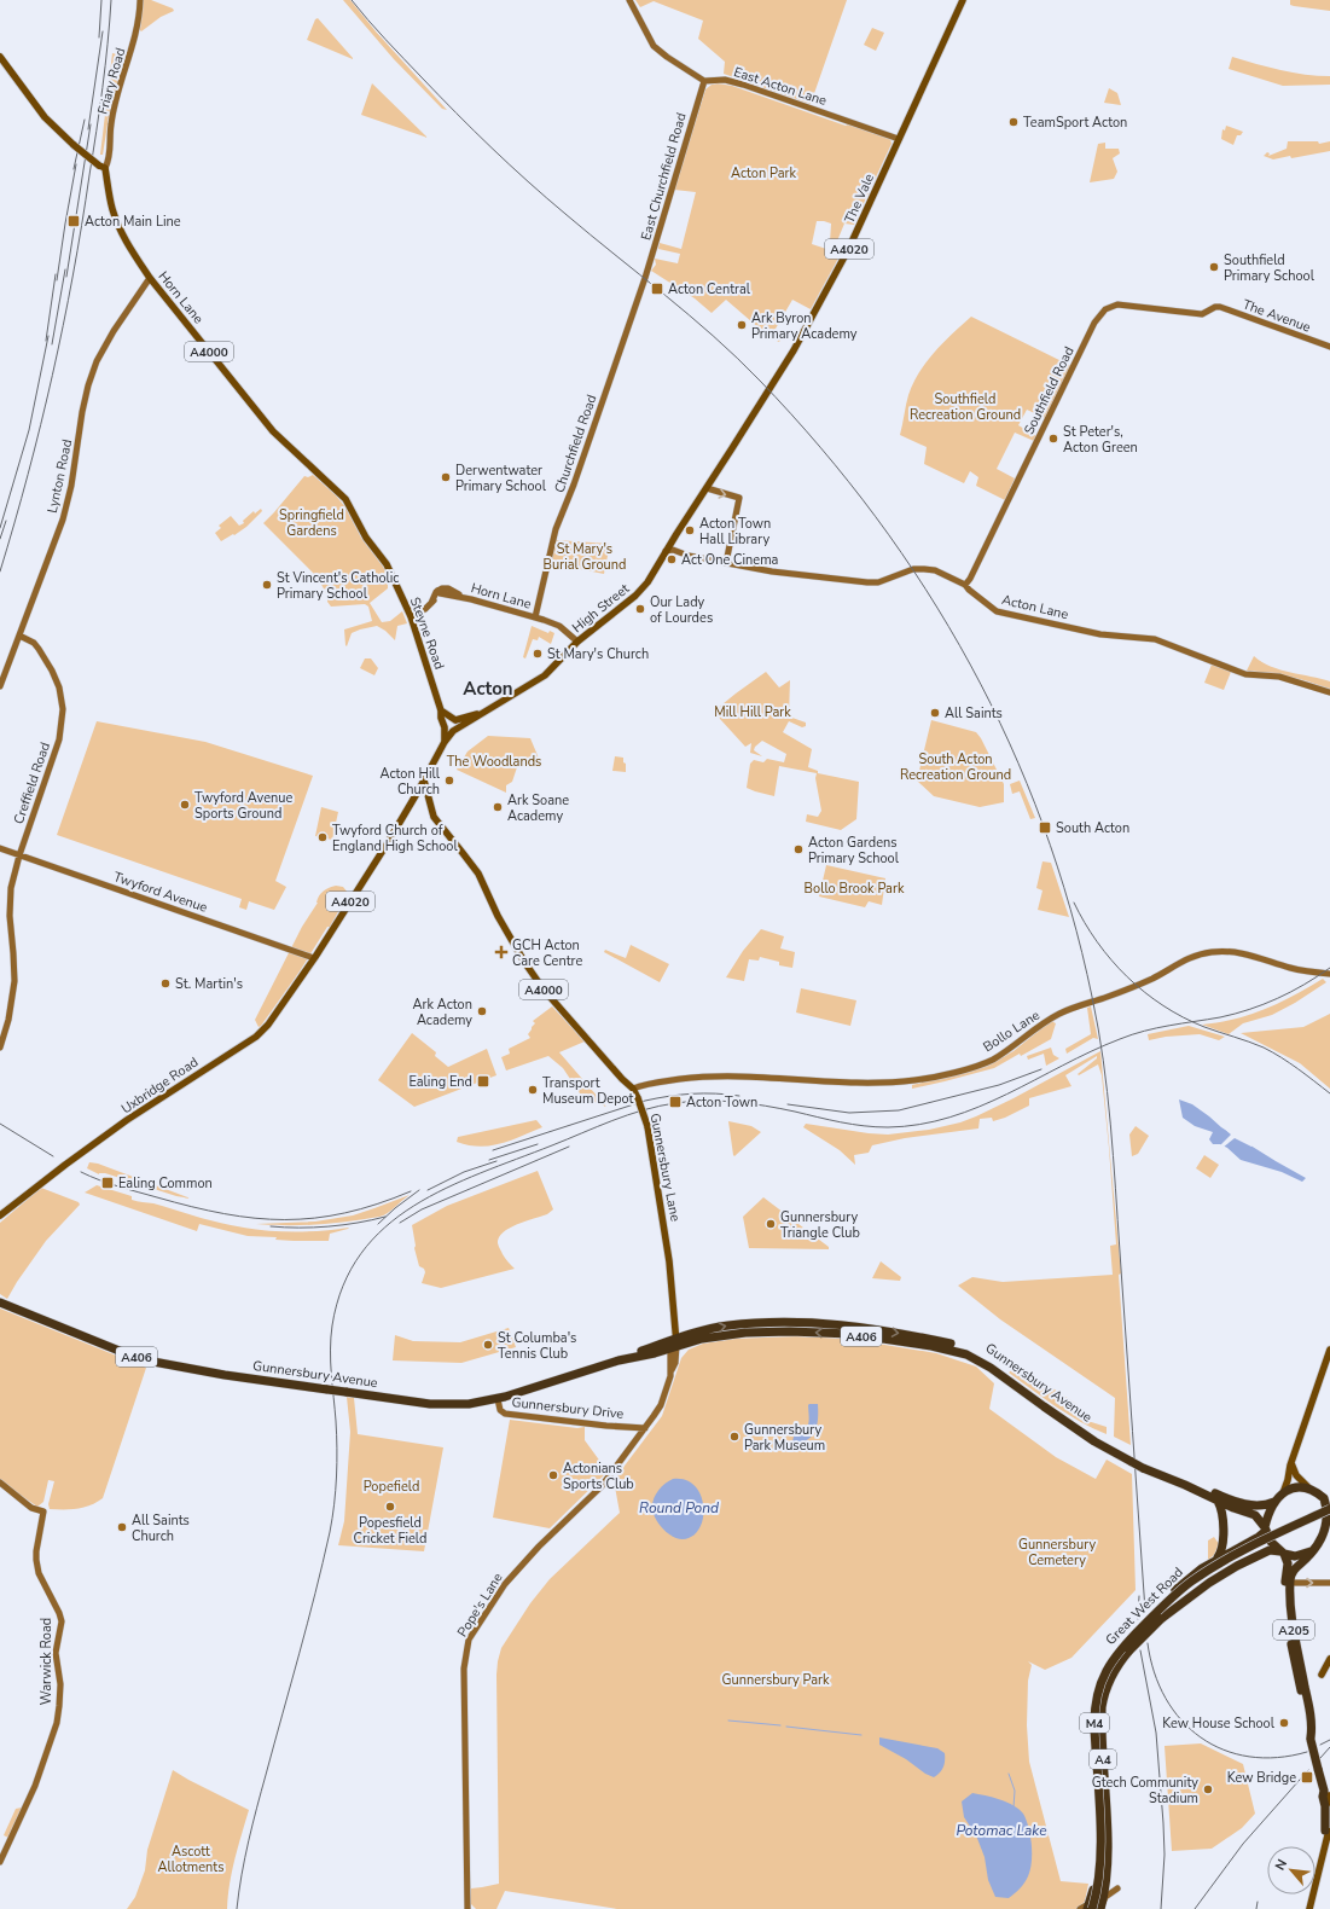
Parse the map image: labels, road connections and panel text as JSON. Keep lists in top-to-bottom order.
{
  "streets": {
    "highway": [
      "A406",
      "Gunnersbury Avenue",
      "Great West Road",
      "A205",
      "M4",
      "A4"
    ],
    "main road": [
      "The Vale",
      "A4020",
      "Horn Lane",
      "A4000",
      "High Street",
      "Steyne Road",
      "Uxbridge Road",
      "Gunnersbury Lane"
    ],
    "street": [
      "Friary Road",
      "East Acton Lane",
      "East Churchfield Road",
      "The Avenue",
      "Southfield Road",
      "Churchfield Road",
      "Lynton Road",
      "Acton Lane",
      "Creffield Road",
      "Twyford Avenue",
      "Bollo Lane",
      "Gunnersbury Drive",
      "Pope's Lane",
      "Warwick Road"
    ]
  },
  "crossings": [
    ["Friary Road", "Horn Lane"],
    ["East Acton Lane", "East Churchfield Road"],
    ["East Acton Lane", "The Vale"],
    ["East Churchfield Road", "Churchfield Road"],
    ["The Vale", "High Street"],
    ["Horn Lane", "Churchfield Road"],
    ["Horn Lane", "Lynton Road"],
    ["Horn Lane", "High Street"],
    ["Horn Lane", "Steyne Road"],
    ["The Avenue", "Southfield Road"],
    ["Southfield Road", "Acton Lane"],
    ["Lynton Road", "Creffield Road"],
    ["Acton Lane", "High Street"],
    ["High Street", "Steyne Road"],
    ["High Street", "Twyford Avenue"],
    ["High Street", "Uxbridge Road"],
    ["High Street", "Gunnersbury Lane"],
    ["Creffield Road", "Twyford Avenue"],
    ["Twyford Avenue", "Uxbridge Road"],
    ["Bollo Lane", "Gunnersbury Lane"],
    ["Gunnersbury Lane", "Gunnersbury Avenue"],
    ["Gunnersbury Lane", "Pope's Lane"],
    ["Gunnersbury Avenue", "Gunnersbury Drive"],
    ["Gunnersbury Avenue", "Pope's Lane"],
    ["Gunnersbury Avenue", "Great West Road"],
    ["Gunnersbury Avenue", "A205"],
    ["Gunnersbury Drive", "Pope's Lane"],
    ["Great West Road", "A205"],
    ["Great West Road", "M4"]
  ],
  "districts": ["Acton"],
  "water": ["Round Pond", "Potomac Lake"],
  "parks": [
    "Acton Park",
    "Southfield Recreation Ground",
    "Springfield Gardens",
    "St Mary's Burial Ground",
    "Mill Hill Park",
    "South Acton Recreation Ground",
    "The Woodlands",
    "Bollo Brook Park",
    "Popefield",
    "Gunnersbury Cemetery",
    "Gunnersbury Park",
    "Ascott Allotments"
  ],
  "places": {
    "other": [
      "TeamSport Acton",
      "Southfield Primary School",
      "Ark Byron Primary Academy",
      "St Peter's, Acton Green",
      "Derwentwater Primary School",
      "Acton Town Hall Library",
      "Act One Cinema",
      "St Vincent's Catholic Primary School",
      "Our Lady of Lourdes",
      "St Mary's Church",
      "All Saints",
      "Acton Hill Church",
      "Twyford Avenue Sports Ground",
      "Ark Soane Academy",
      "Twyford Church of England High School",
      "Acton Gardens Primary School",
      "St. Martin's",
      "Ark Acton Academy",
      "Transport Museum Depot",
      "Gunnersbury Triangle Club",
      "St Columba's Tennis Club",
      "Gunnersbury Park Museum",
      "Actonians Sports Club",
      "Popesfield Cricket Field",
      "All Saints Church",
      "Kew House School",
      "Gtech Community Stadium"
    ],
    "transit": [
      "Acton Main Line",
      "Acton Central",
      "South Acton",
      "Ealing End",
      "Acton Town",
      "Ealing Common",
      "Kew Bridge"
    ],
    "health": ["GCH Acton Care Centre"]
  },
  "north": "top left"
}
